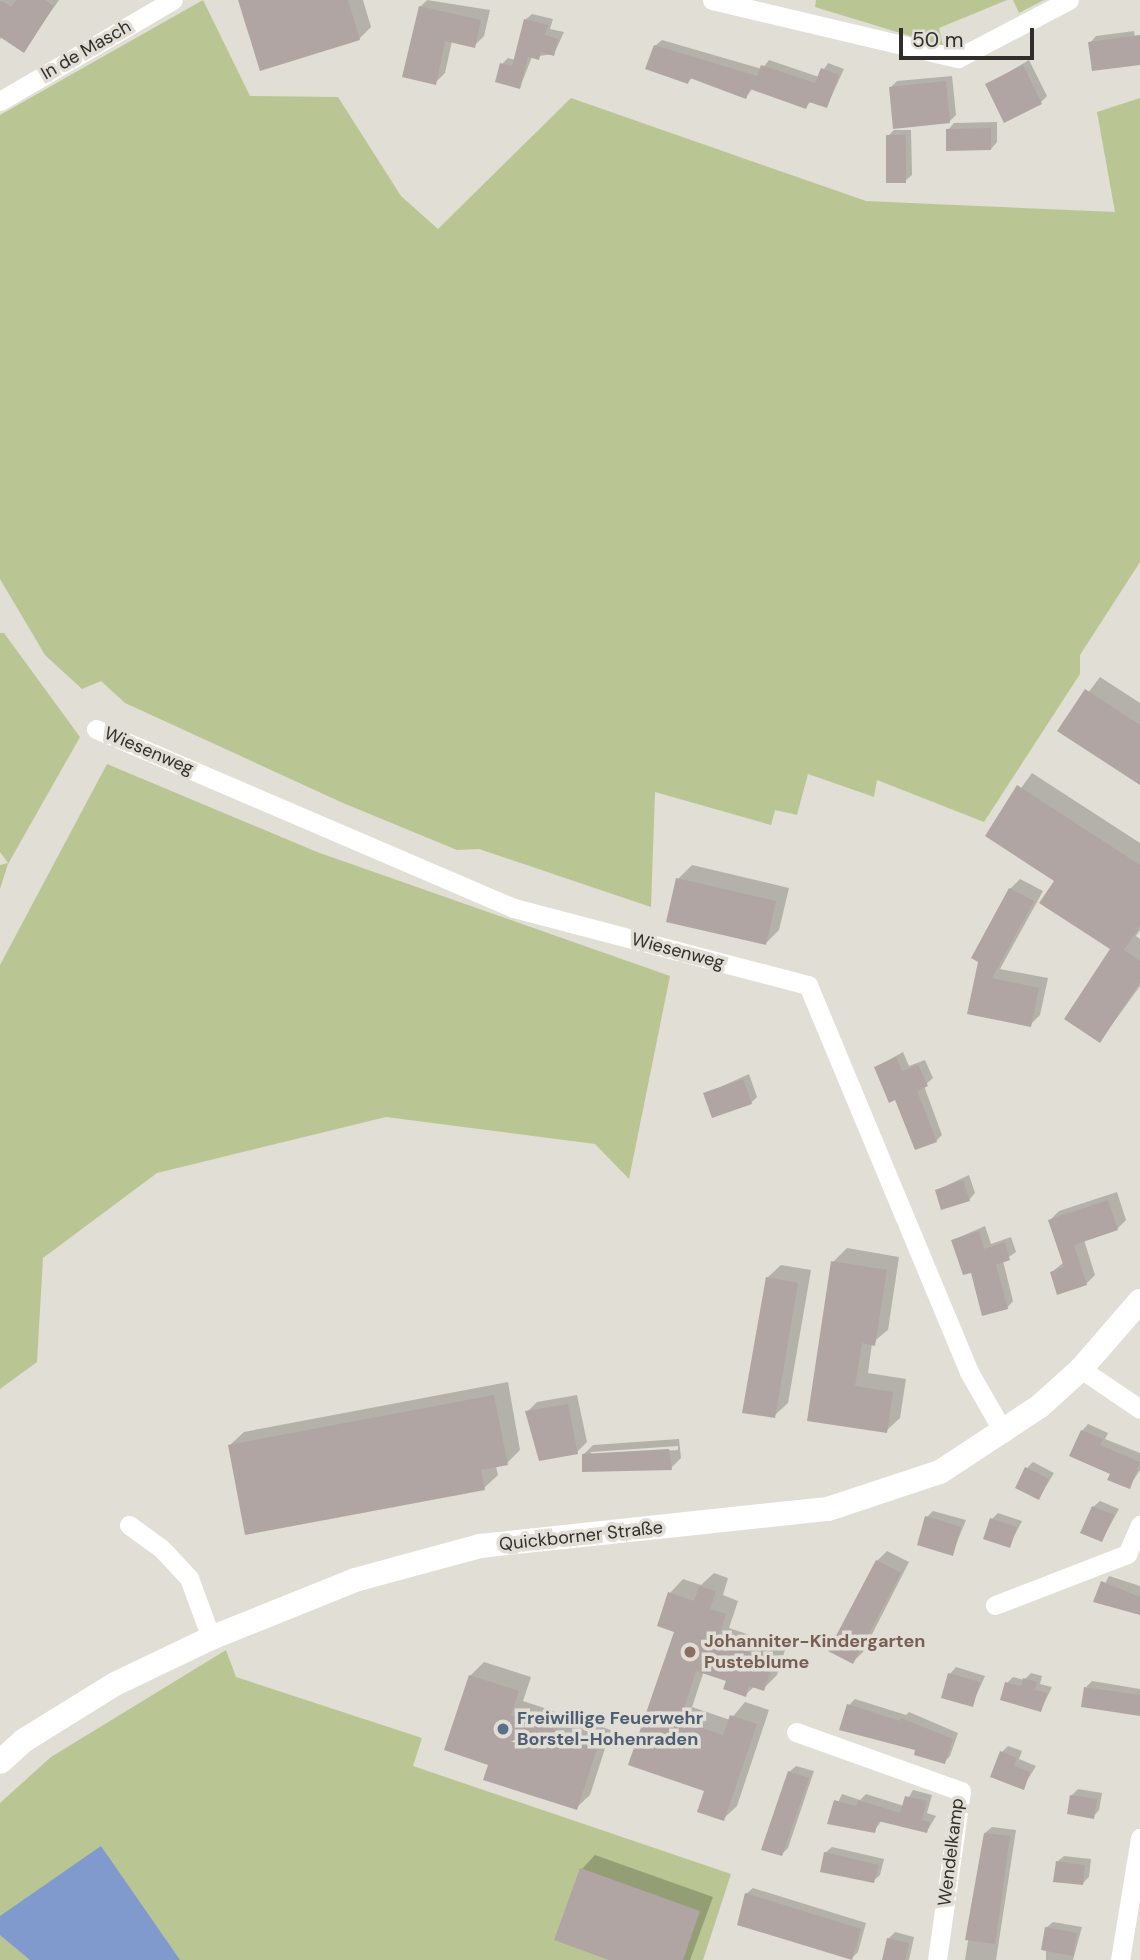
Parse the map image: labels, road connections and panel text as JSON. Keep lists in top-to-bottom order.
{
  "streets": {
    "main road": ["Quickborner Straße"],
    "street": ["In de Masch", "Wiesenweg", "Wendelkamp"]
  },
  "crossings": [
    ["Wiesenweg", "Quickborner Straße"]
  ],
  "places": ["Johanniter-Kindergarten Pusteblume", "Freiwillige Feuerwehr Borstel-Hohenraden"],
  "scale_bar": "50 m"
}
